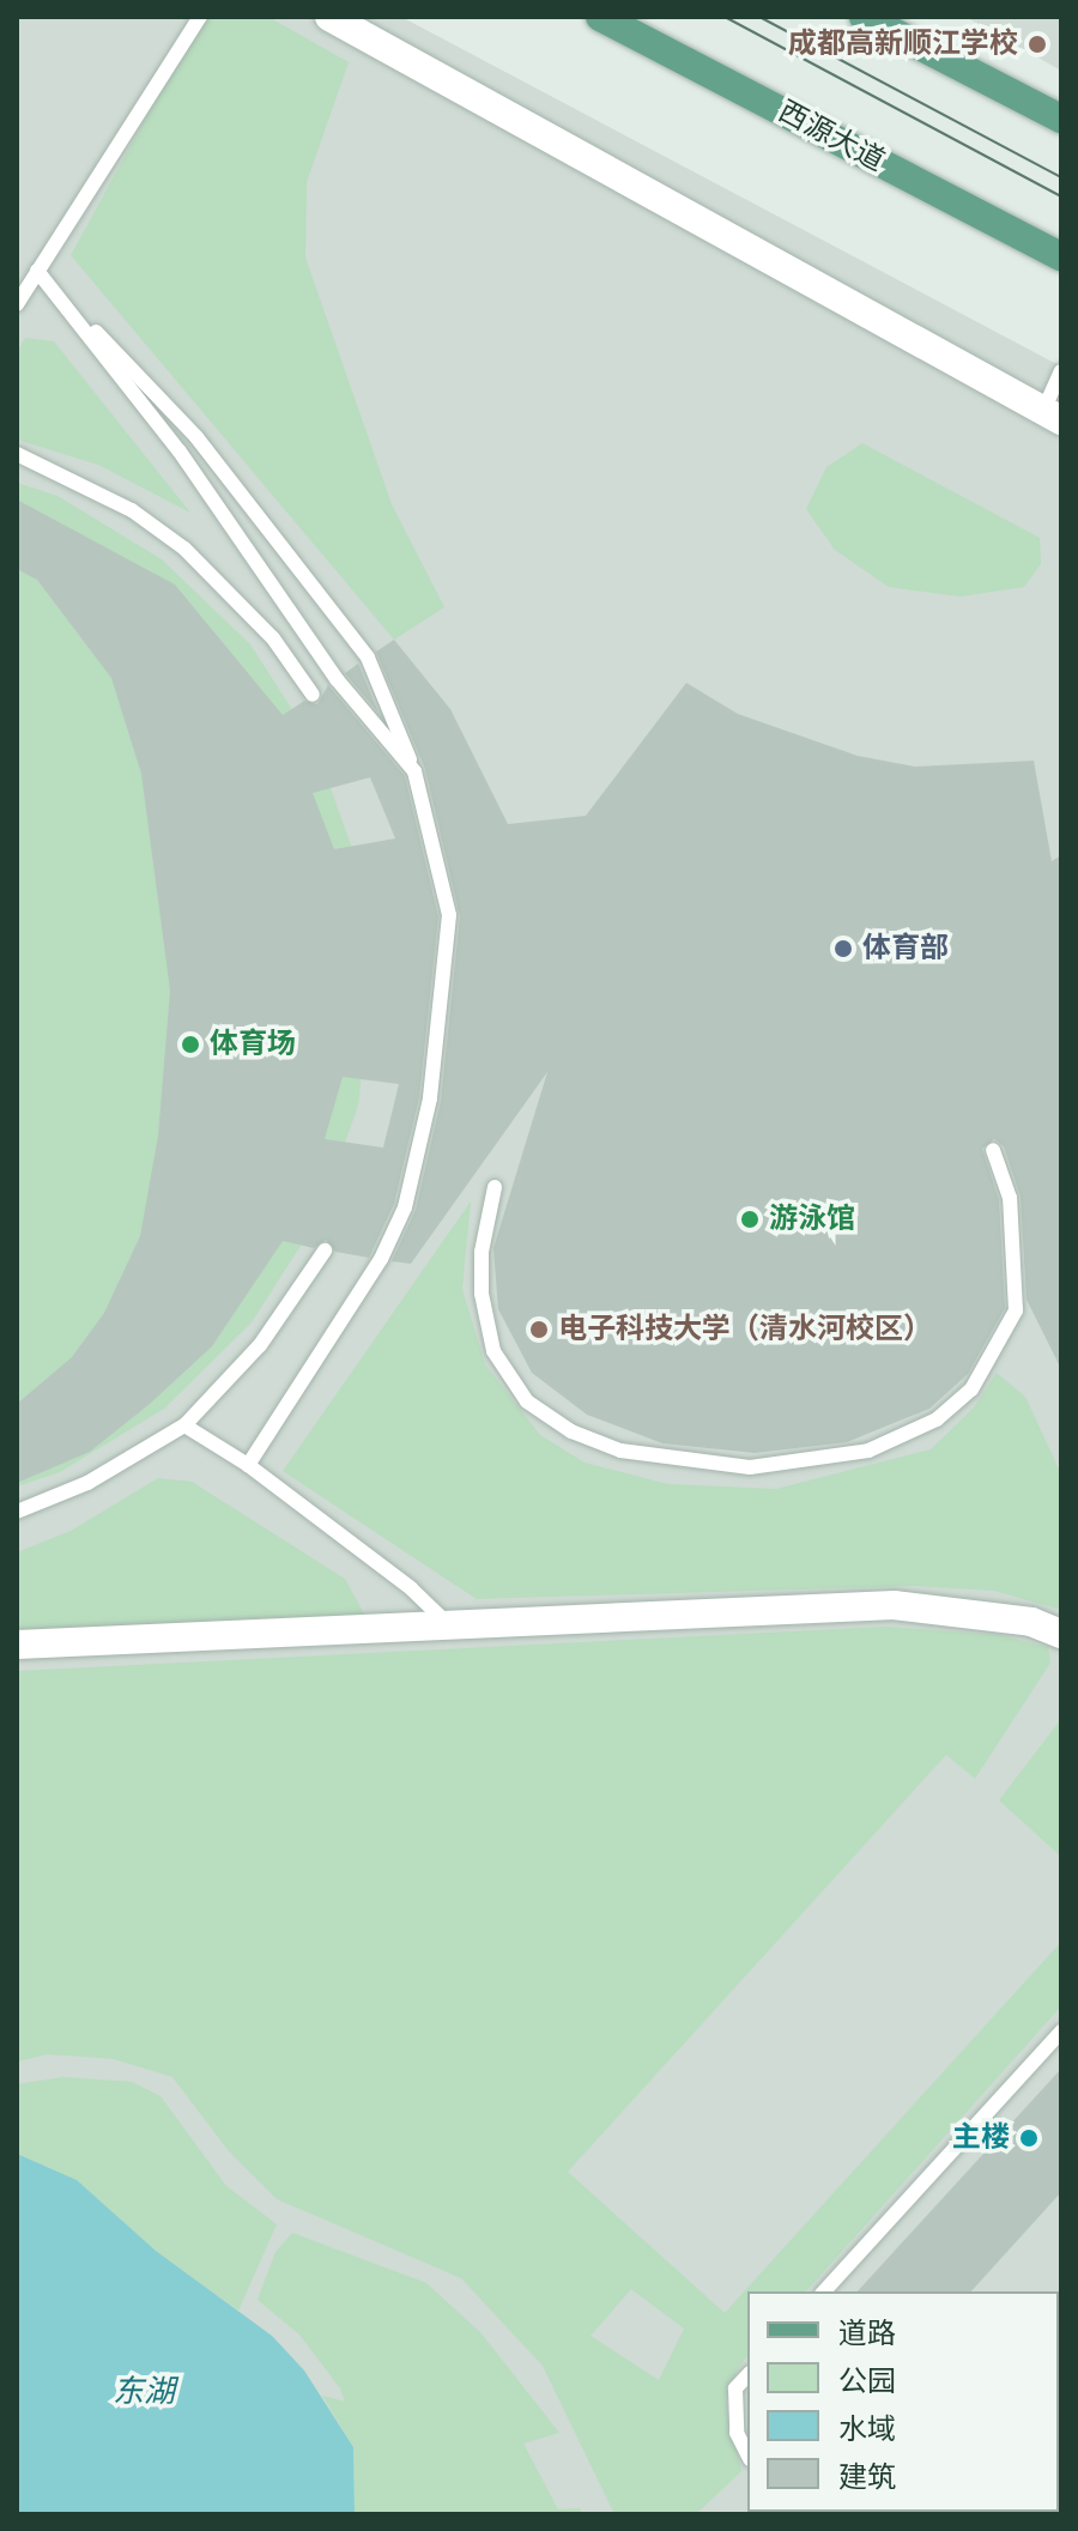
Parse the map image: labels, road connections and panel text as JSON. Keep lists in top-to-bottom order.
{
  "streets": {
    "main road": ["西源大道"]
  },
  "water": ["东湖"],
  "places": [
    "成都高新顺江学校",
    "体育部",
    "体育场",
    "游泳馆",
    "电子科技大学（清水河校区）",
    "主楼"
  ],
  "legend": [
    "道路",
    "公园",
    "水域",
    "建筑"
  ]
}
